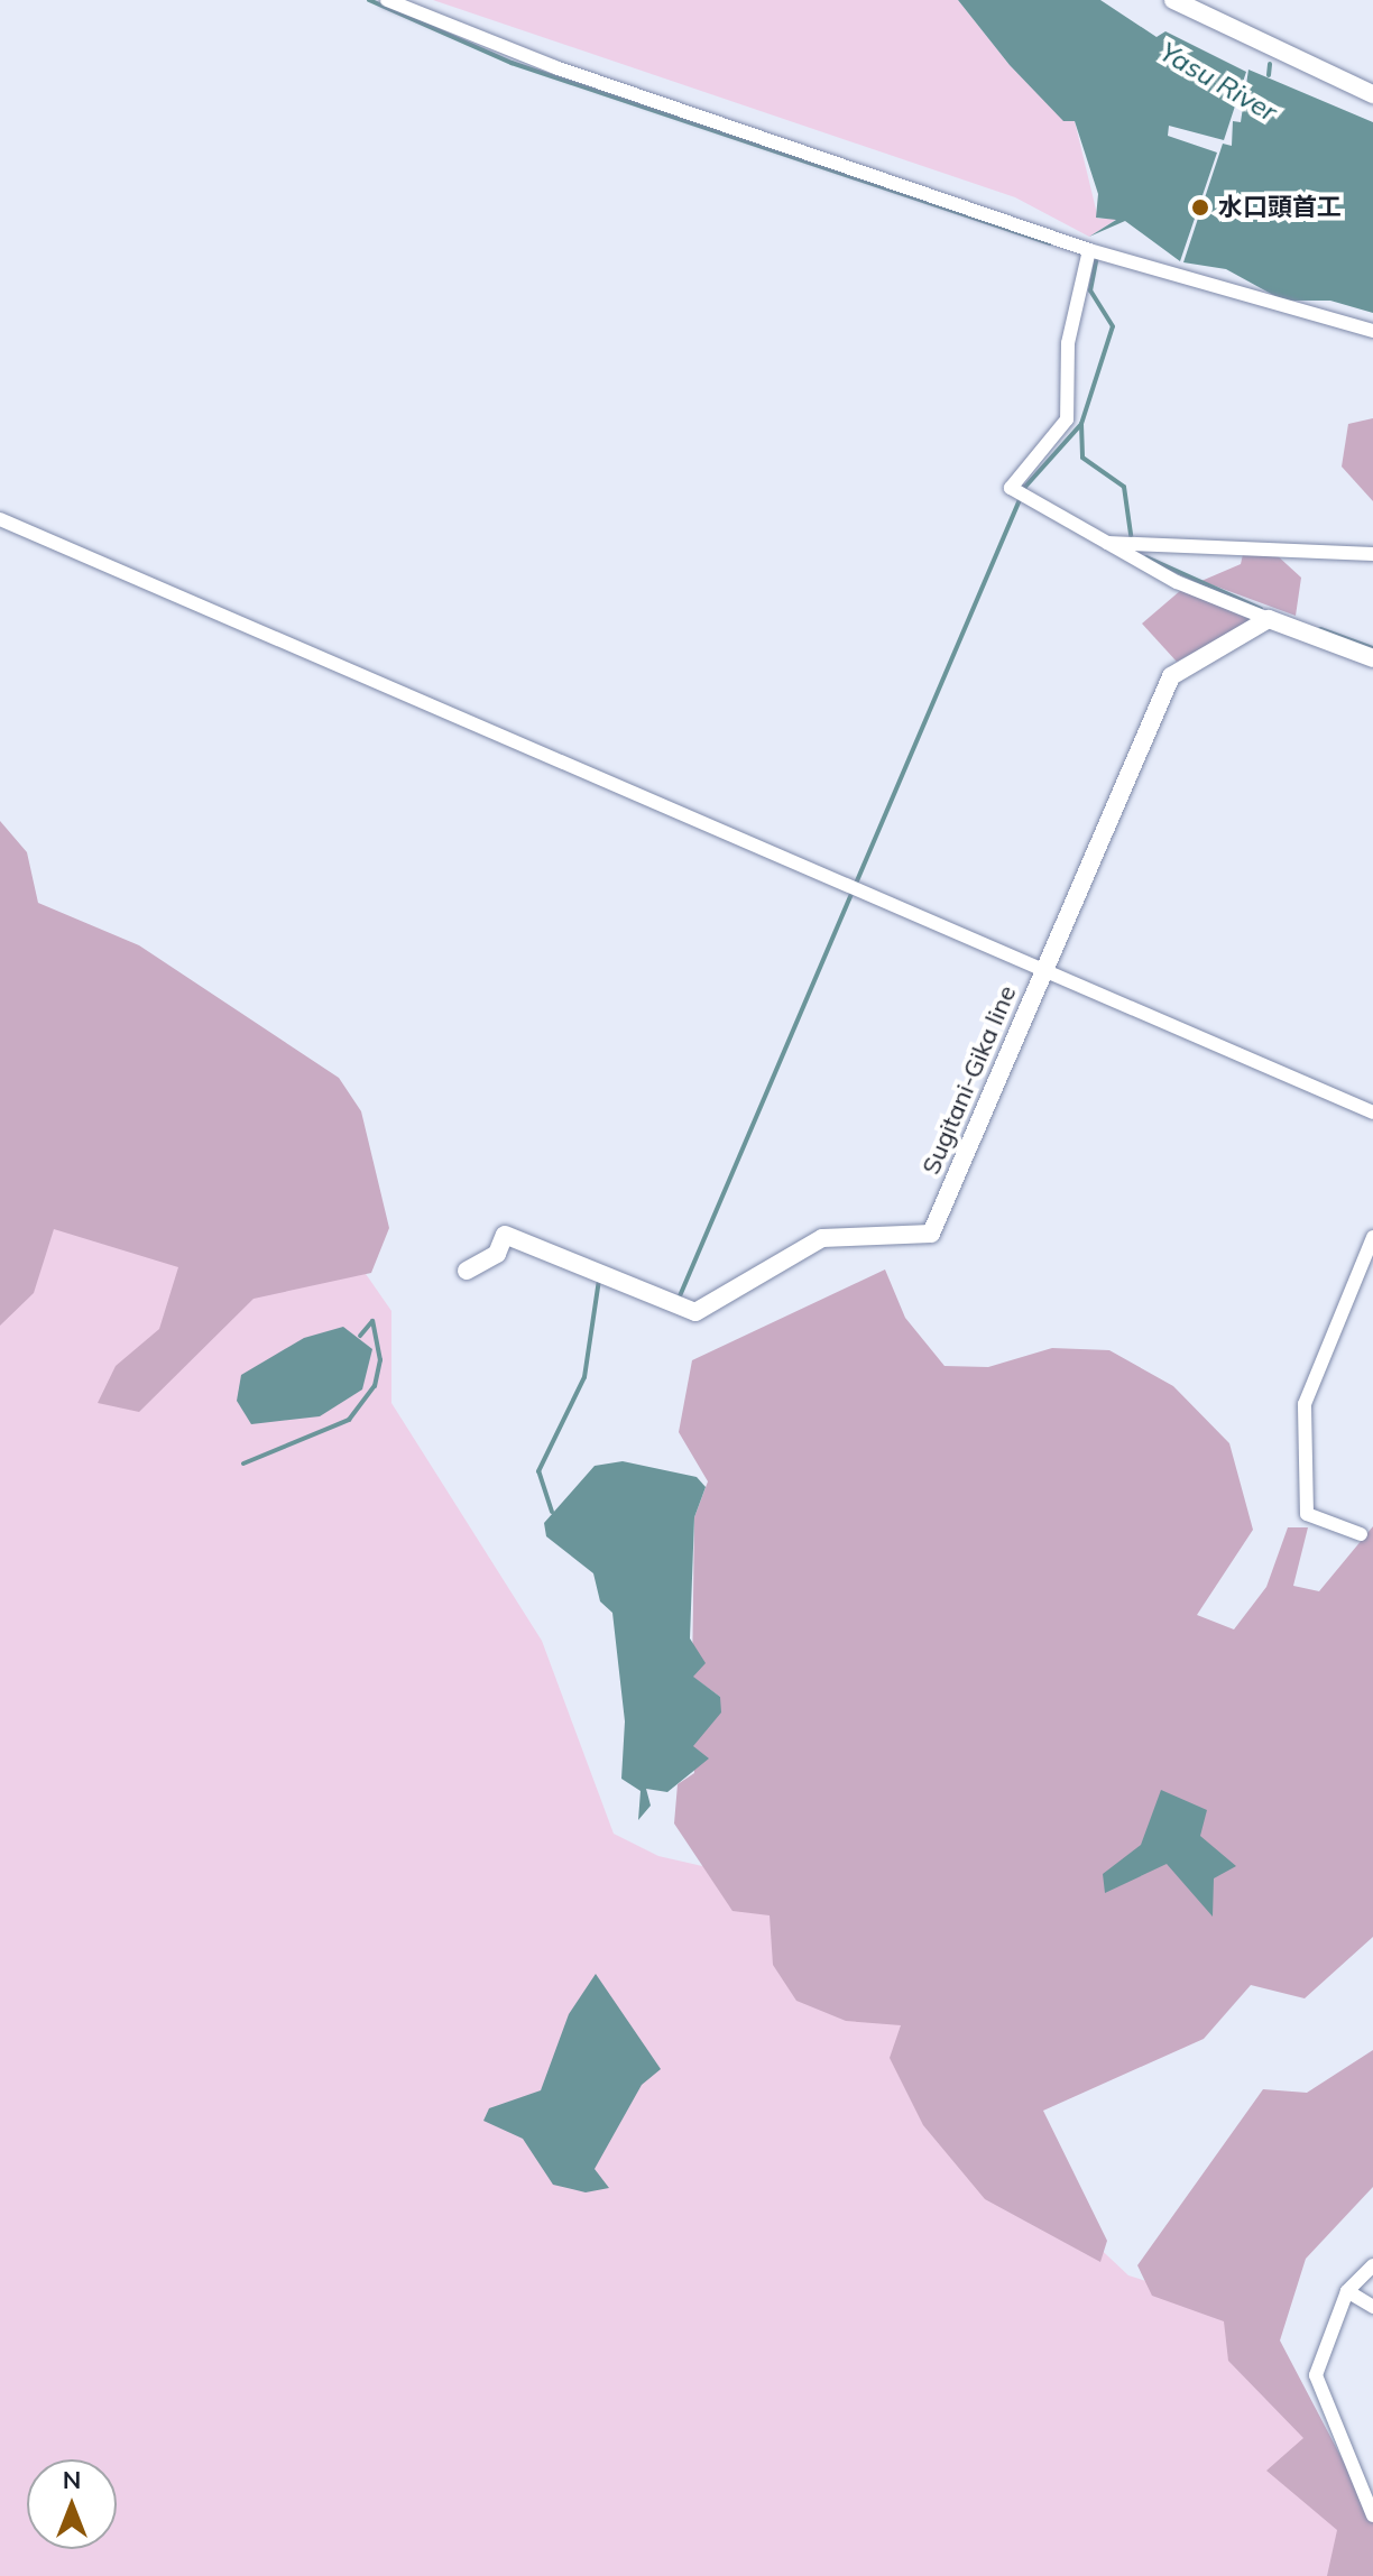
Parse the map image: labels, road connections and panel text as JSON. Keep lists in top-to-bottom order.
{
  "streets": {
    "main road": ["Sugitani-Gika line"]
  },
  "water": ["Yasu River"],
  "places": ["水口頭首工"],
  "north": "top"
}
